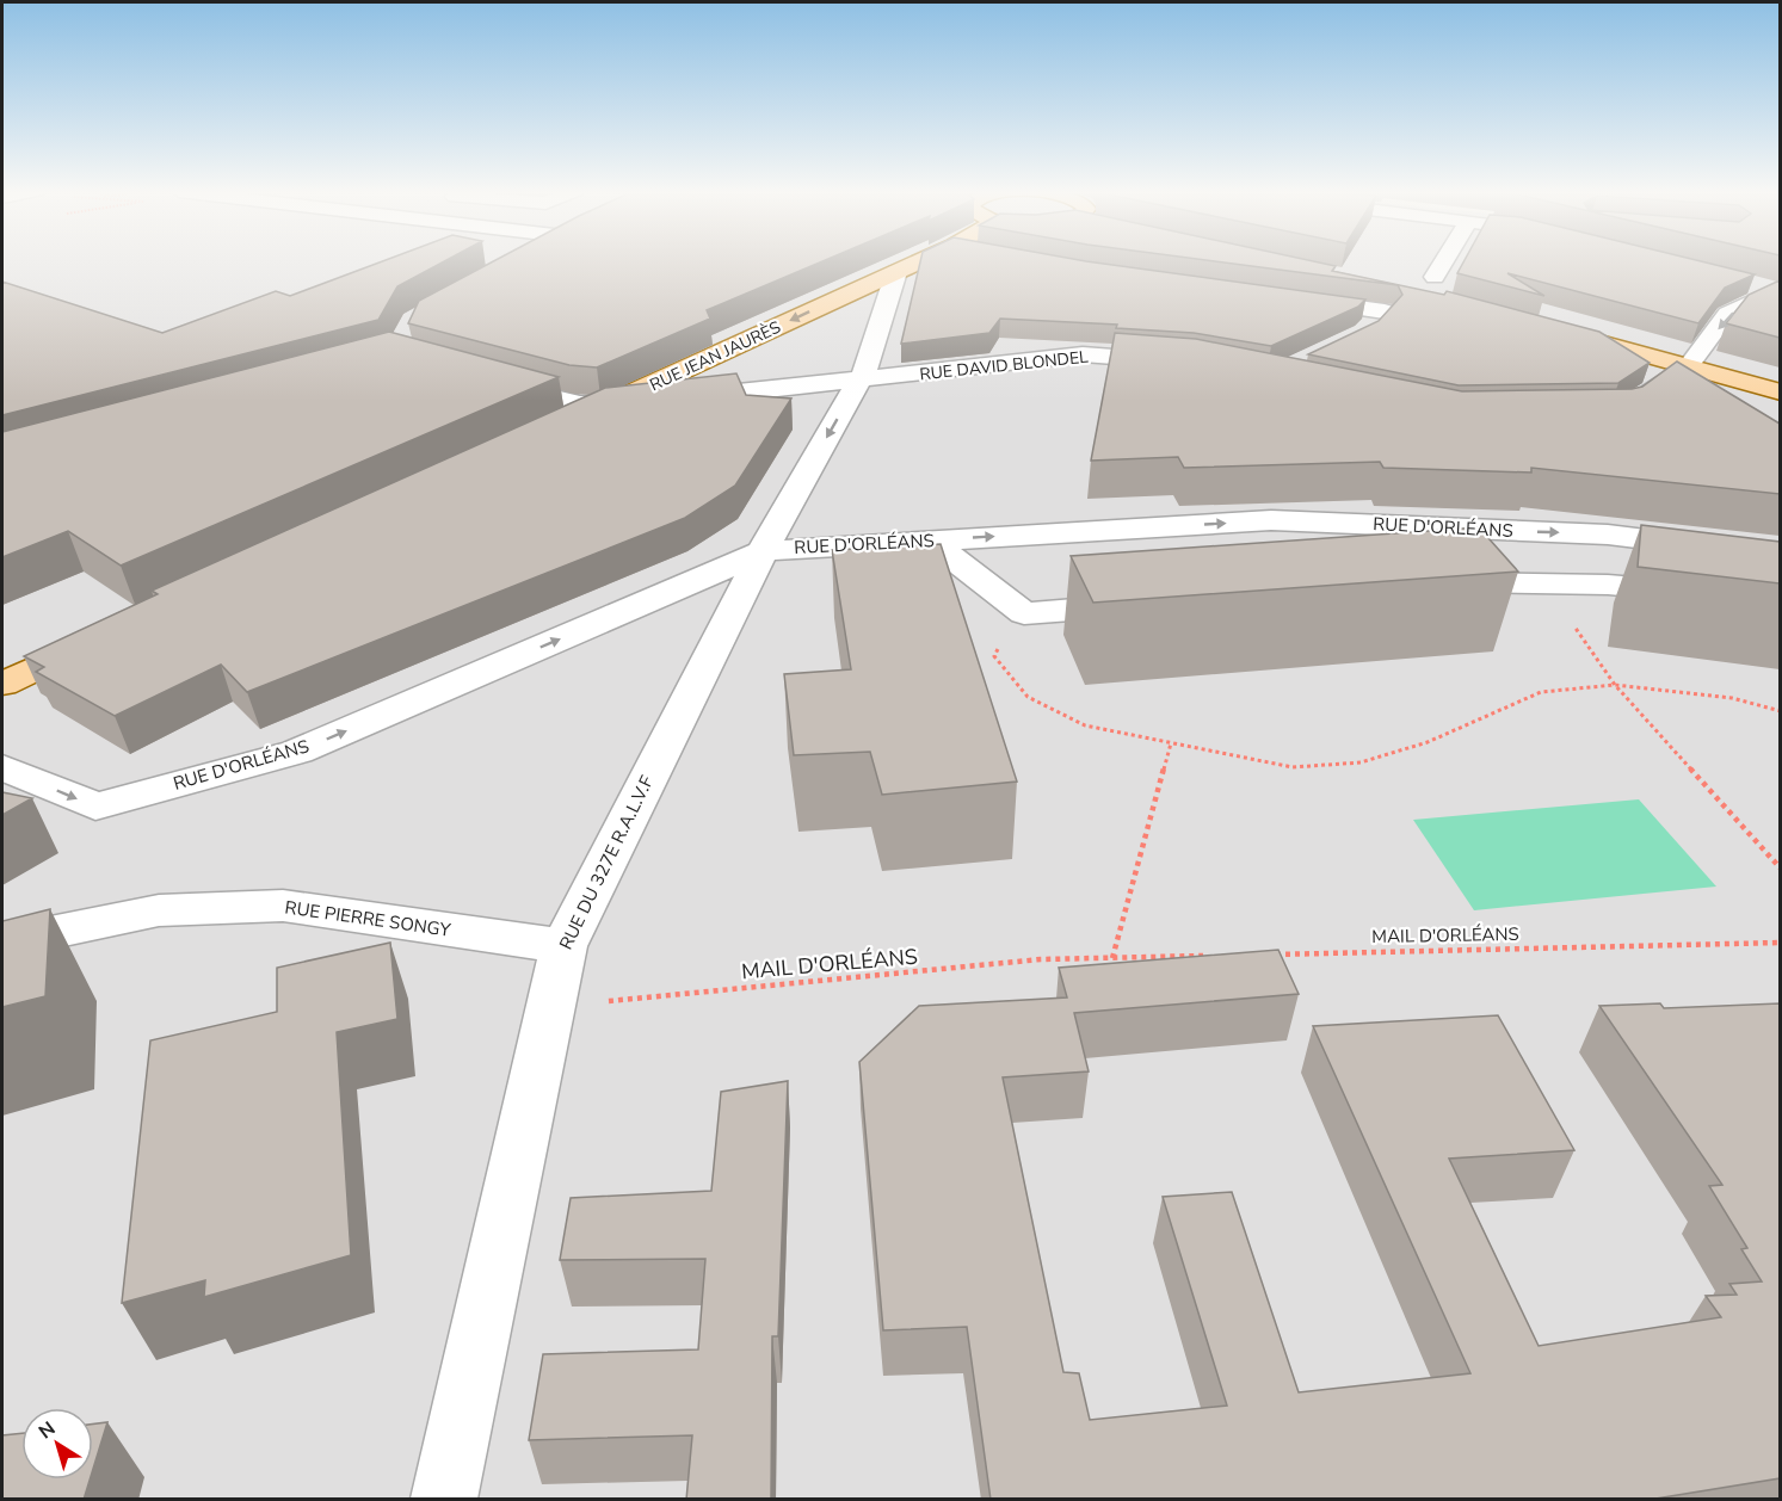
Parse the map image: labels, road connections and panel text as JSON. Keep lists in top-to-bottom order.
{
  "streets": {
    "main road": ["RUE JEAN JAURÈS"],
    "street": [
      "RUE DAVID BLONDEL",
      "RUE D'ORLÉANS",
      "RUE DU 327E R.A.L.V.F",
      "RUE PIERRE SONGY"
    ],
    "path": ["MAIL D'ORLÉANS"]
  },
  "crossings": [
    ["RUE JEAN JAURÈS", "RUE DAVID BLONDEL"],
    ["RUE JEAN JAURÈS", "RUE DU 327E R.A.L.V.F"],
    ["RUE DAVID BLONDEL", "RUE DU 327E R.A.L.V.F"],
    ["RUE D'ORLÉANS", "RUE DU 327E R.A.L.V.F"],
    ["RUE DU 327E R.A.L.V.F", "RUE PIERRE SONGY"],
    ["RUE DU 327E R.A.L.V.F", "MAIL D'ORLÉANS"]
  ],
  "one_way": ["RUE JEAN JAURÈS"],
  "north": "top left"
}
